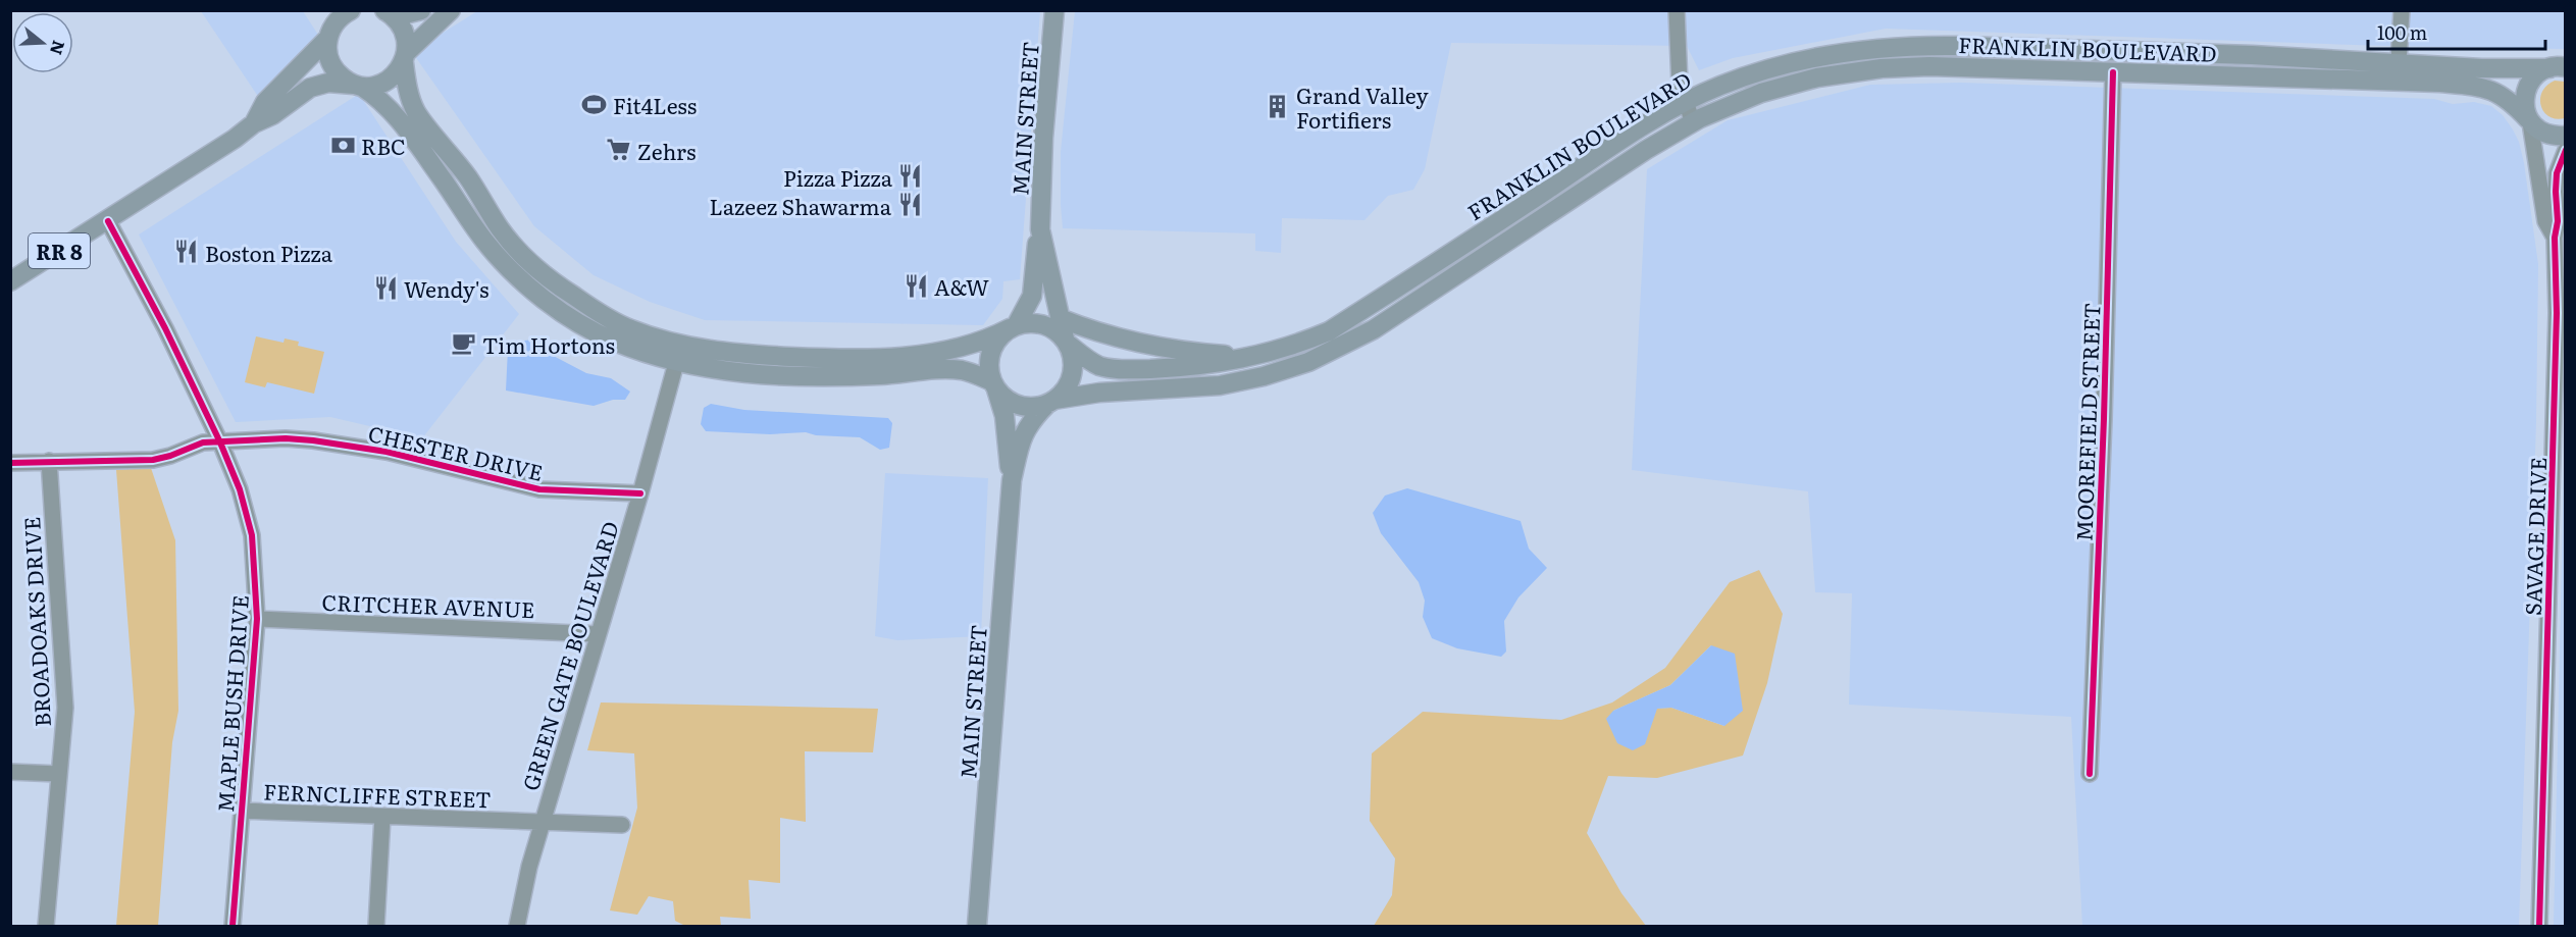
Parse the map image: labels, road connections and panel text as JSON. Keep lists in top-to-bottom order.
{
  "streets": {
    "main road": ["FRANKLIN BOULEVARD", "MAIN STREET", "RR 8"],
    "street": [
      "MOOREFIELD STREET",
      "CHESTER DRIVE",
      "SAVAGE DRIVE",
      "CRITCHER AVENUE",
      "BROADOAKS DRIVE",
      "GREEN GATE BOULEVARD",
      "MAPLE BUSH DRIVE",
      "FERNCLIFFE STREET"
    ]
  },
  "crossings": [
    ["FRANKLIN BOULEVARD", "MAIN STREET"],
    ["FRANKLIN BOULEVARD", "MOOREFIELD STREET"],
    ["FRANKLIN BOULEVARD", "SAVAGE DRIVE"],
    ["RR 8", "MAPLE BUSH DRIVE"],
    ["CHESTER DRIVE", "BROADOAKS DRIVE"],
    ["CHESTER DRIVE", "GREEN GATE BOULEVARD"],
    ["CHESTER DRIVE", "MAPLE BUSH DRIVE"],
    ["CRITCHER AVENUE", "GREEN GATE BOULEVARD"],
    ["CRITCHER AVENUE", "MAPLE BUSH DRIVE"],
    ["GREEN GATE BOULEVARD", "FERNCLIFFE STREET"],
    ["MAPLE BUSH DRIVE", "FERNCLIFFE STREET"]
  ],
  "places": {
    "sports": ["Fit4Less"],
    "building": ["Grand Valley Fortifiers"],
    "bank": ["RBC"],
    "supermarket": ["Zehrs"],
    "restaurant": [
      "Pizza Pizza",
      "Lazeez Shawarma",
      "Boston Pizza",
      "A&W",
      "Wendy's"
    ],
    "cafe": ["Tim Hortons"]
  },
  "scale_bar": "100 m",
  "north": "right"
}
